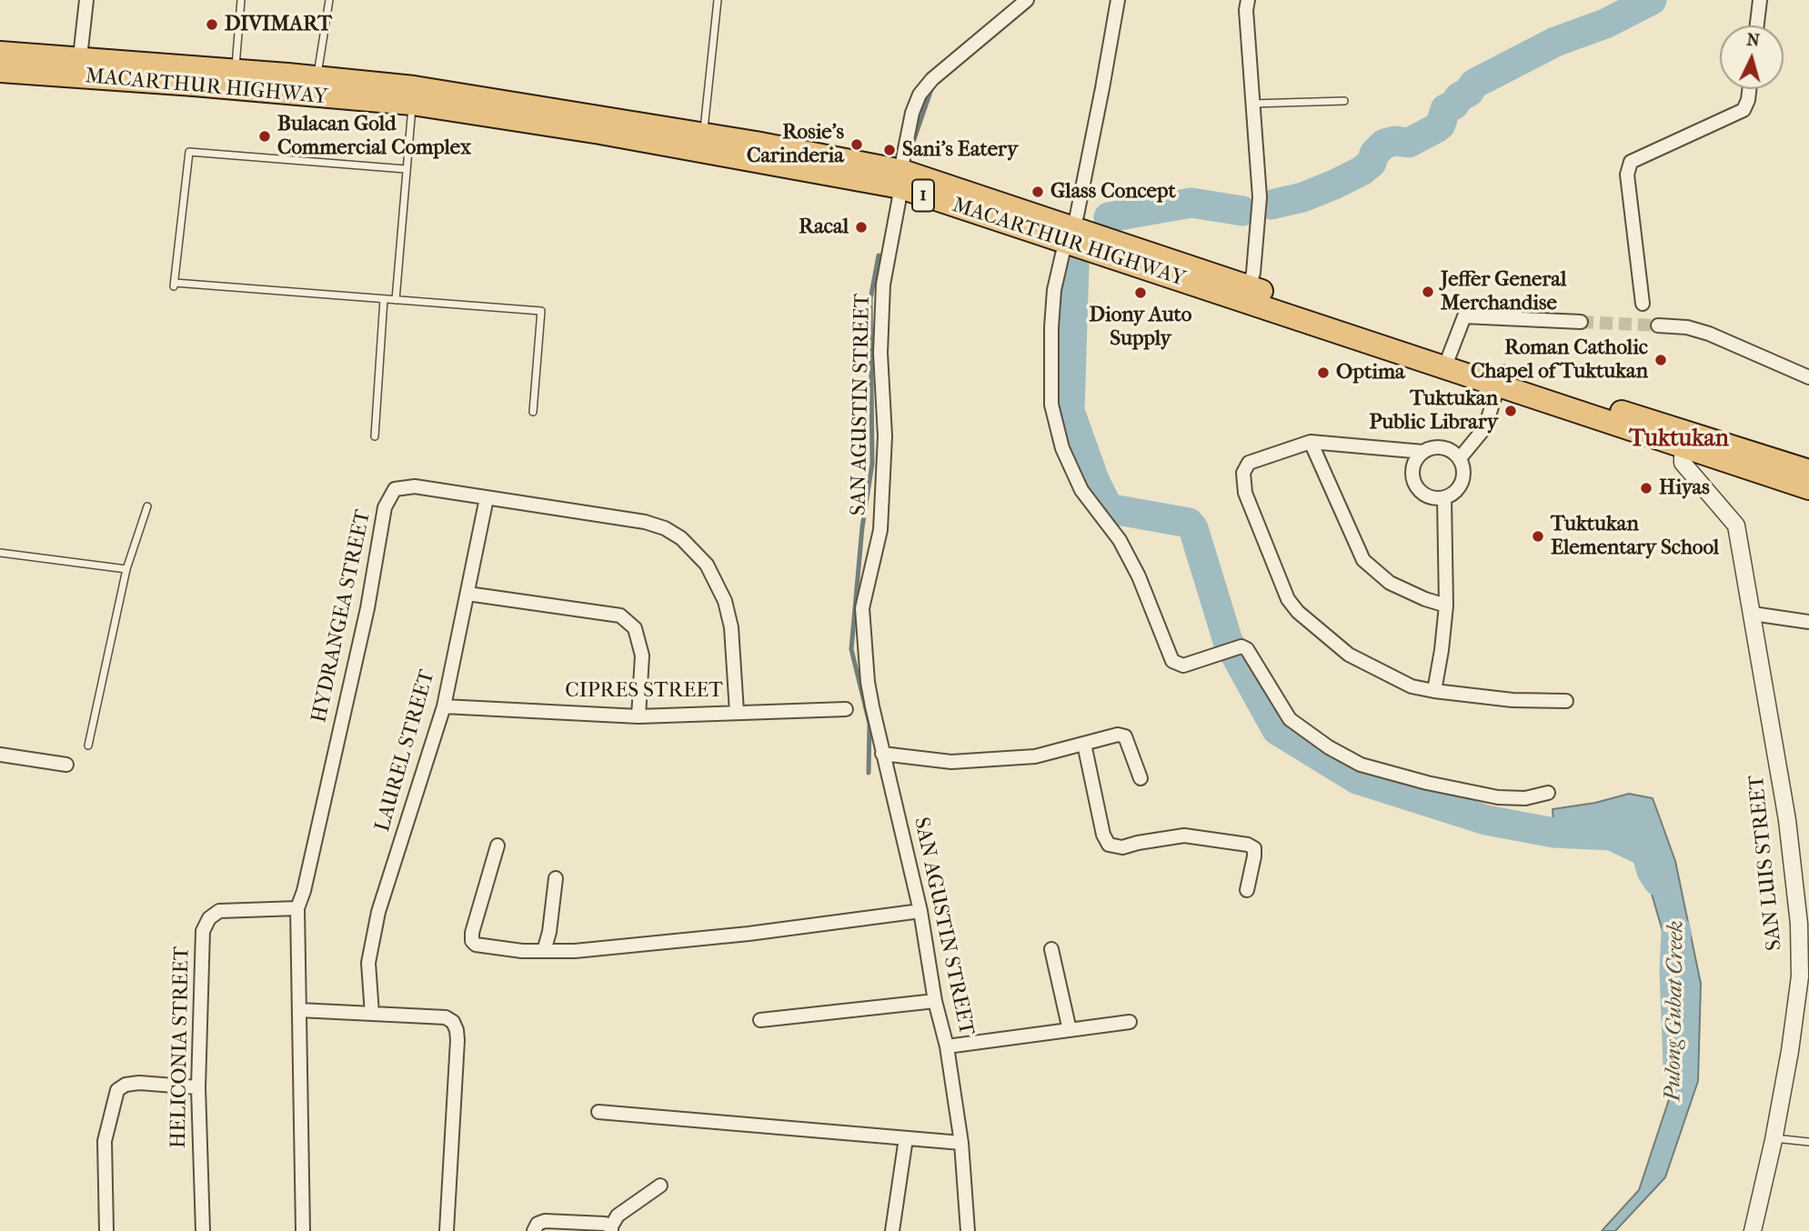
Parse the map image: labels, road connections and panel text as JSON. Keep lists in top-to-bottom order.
{
  "streets": {
    "highway": ["MACARTHUR HIGHWAY", "1"],
    "street": [
      "SAN AGUSTIN STREET",
      "HYDRANGEA STREET",
      "CIPRES STREET",
      "LAUREL STREET",
      "SAN LUIS STREET",
      "HELICONIA STREET"
    ]
  },
  "crossings": [
    ["MACARTHUR HIGHWAY", "SAN AGUSTIN STREET"],
    ["MACARTHUR HIGHWAY", "SAN LUIS STREET"],
    ["HYDRANGEA STREET", "CIPRES STREET"],
    ["HYDRANGEA STREET", "LAUREL STREET"],
    ["HYDRANGEA STREET", "HELICONIA STREET"],
    ["CIPRES STREET", "LAUREL STREET"]
  ],
  "districts": ["Tuktukan"],
  "water": ["Pulong Gubat Creek"],
  "places": [
    "DIVIMART",
    "Bulacan Gold Commercial Complex",
    "Rosie’s Carinderia",
    "Sani’s Eatery",
    "Glass Concept",
    "Racal",
    "Jeffer General Merchandise",
    "Diony Auto Supply",
    "Roman Catholic Chapel of Tuktukan",
    "Optima",
    "Tuktukan Public Library",
    "Hiyas",
    "Tuktukan Elementary School"
  ],
  "north": "top"
}
